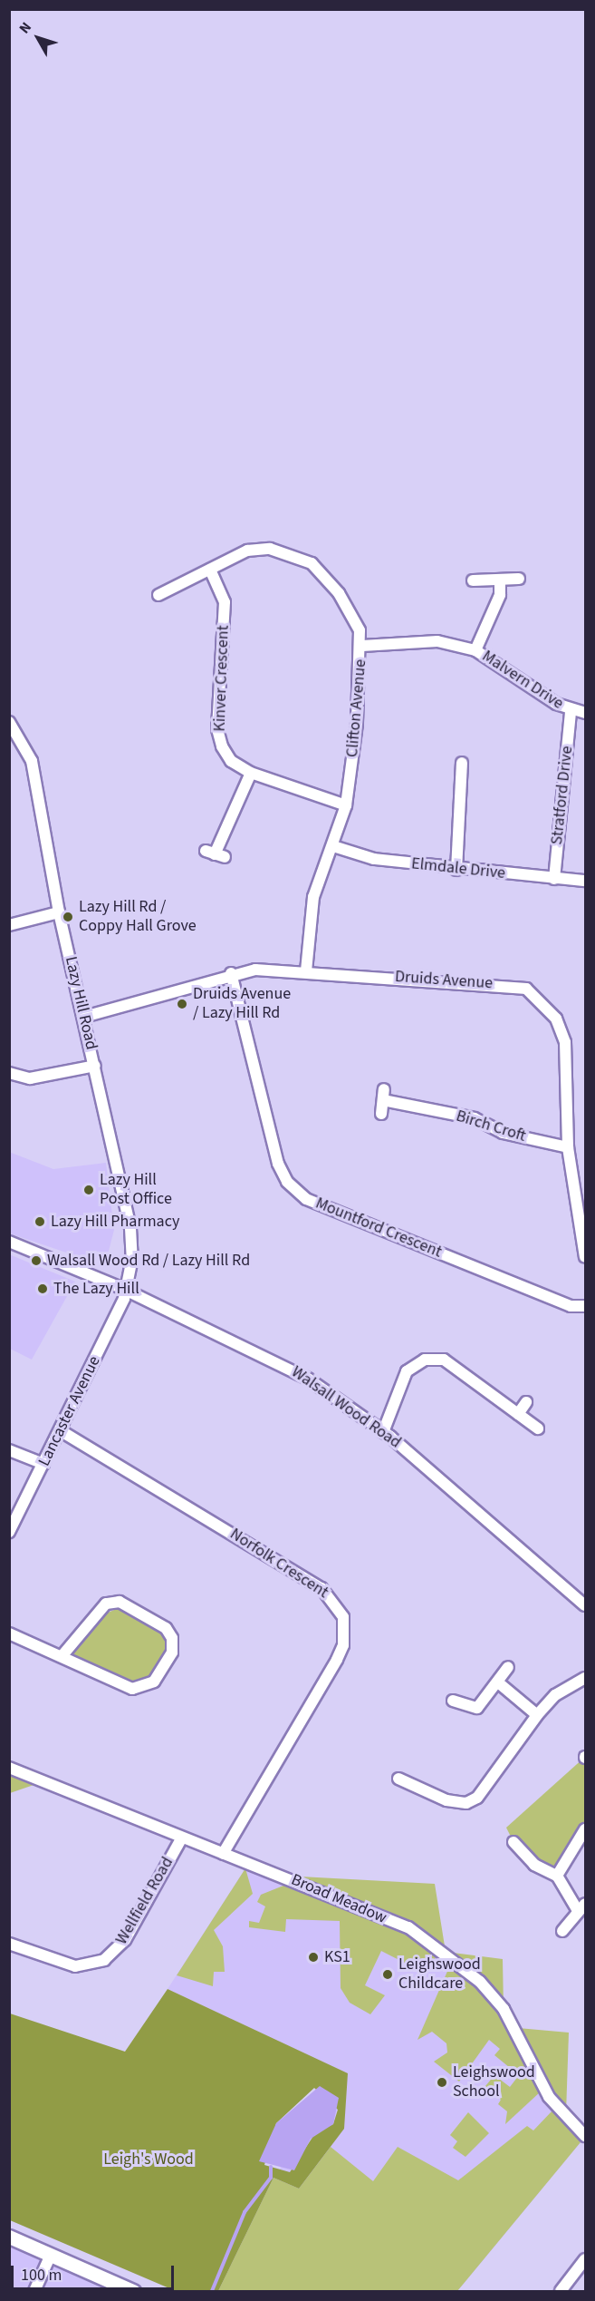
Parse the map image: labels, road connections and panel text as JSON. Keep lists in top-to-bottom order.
{
  "streets": {
    "street": [
      "Kinver Crescent",
      "Malvern Drive",
      "Clifton Avenue",
      "Stratford Drive",
      "Elmdale Drive",
      "Druids Avenue",
      "Lazy Hill Road",
      "Birch Croft",
      "Mountford Crescent",
      "Walsall Wood Road",
      "Lancaster Avenue",
      "Norfolk Crescent",
      "Broad Meadow",
      "Wellfield Road"
    ]
  },
  "crossings": [
    ["Kinver Crescent", "Clifton Avenue"],
    ["Malvern Drive", "Clifton Avenue"],
    ["Malvern Drive", "Stratford Drive"],
    ["Clifton Avenue", "Elmdale Drive"],
    ["Clifton Avenue", "Druids Avenue"],
    ["Stratford Drive", "Elmdale Drive"],
    ["Druids Avenue", "Lazy Hill Road"],
    ["Druids Avenue", "Birch Croft"],
    ["Druids Avenue", "Mountford Crescent"],
    ["Lazy Hill Road", "Walsall Wood Road"],
    ["Lazy Hill Road", "Lancaster Avenue"],
    ["Walsall Wood Road", "Lancaster Avenue"],
    ["Lancaster Avenue", "Norfolk Crescent"],
    ["Norfolk Crescent", "Broad Meadow"],
    ["Broad Meadow", "Wellfield Road"]
  ],
  "parks": ["Leigh's Wood"],
  "places": [
    "Lazy Hill Rd / Coppy Hall Grove",
    "Druids Avenue / Lazy Hill Rd",
    "Lazy Hill Post Office",
    "Lazy Hill Pharmacy",
    "Walsall Wood Rd / Lazy Hill Rd",
    "The Lazy Hill",
    "KS1",
    "Leighswood Childcare",
    "Leighswood School"
  ],
  "scale_bar": "100 m",
  "north": "top left"
}
